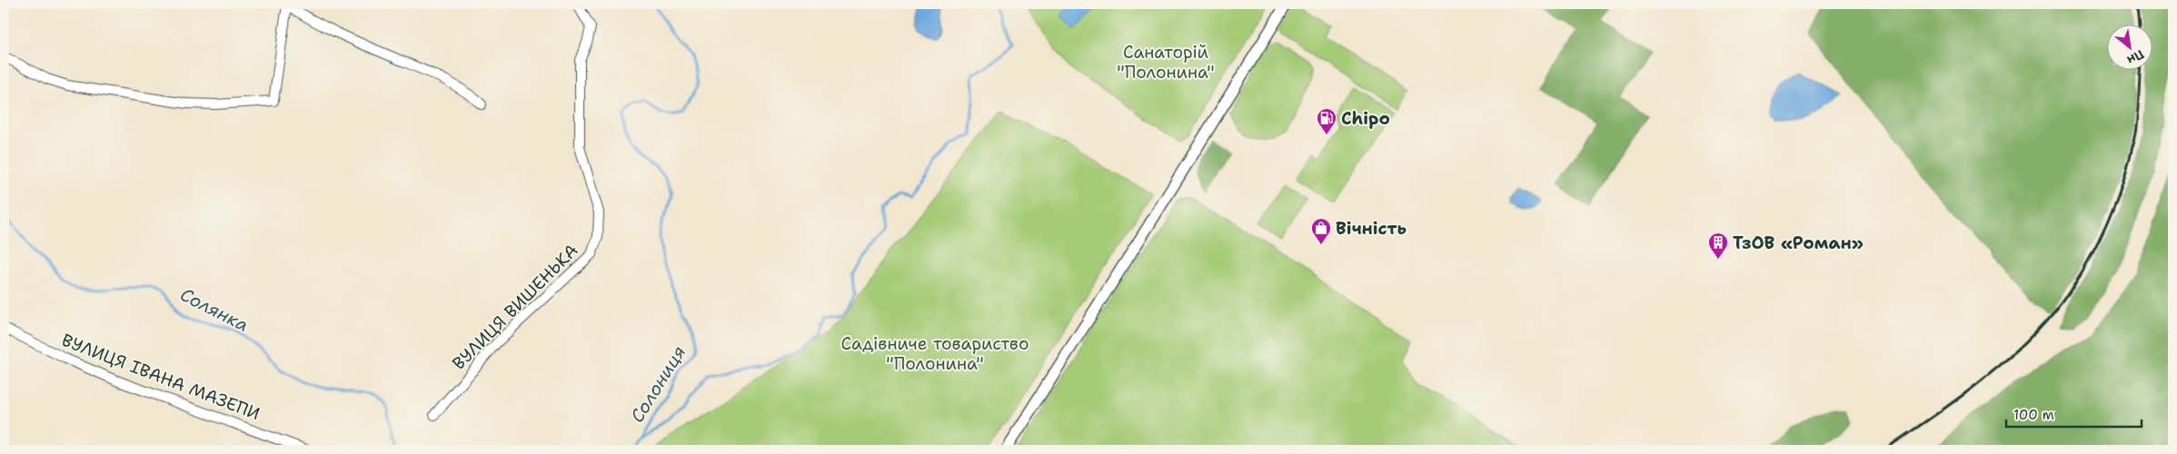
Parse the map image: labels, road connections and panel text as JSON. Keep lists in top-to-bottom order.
{
  "streets": {
    "street": ["ВУЛИЦЯ ВИШЕНЬКА", "ВУЛИЦЯ ІВАНА МАЗЕПИ"]
  },
  "water": ["Солянка", "Солониця"],
  "parks": ["Санаторій \"Полонина\"", "Садівниче товариство \"Полонина\""],
  "places": {
    "fuel station": ["Chipo"],
    "shop": ["Вічність"],
    "building": ["ТзОВ «Роман»"]
  },
  "scale_bar": "100 m",
  "north": "bottom right"
}
